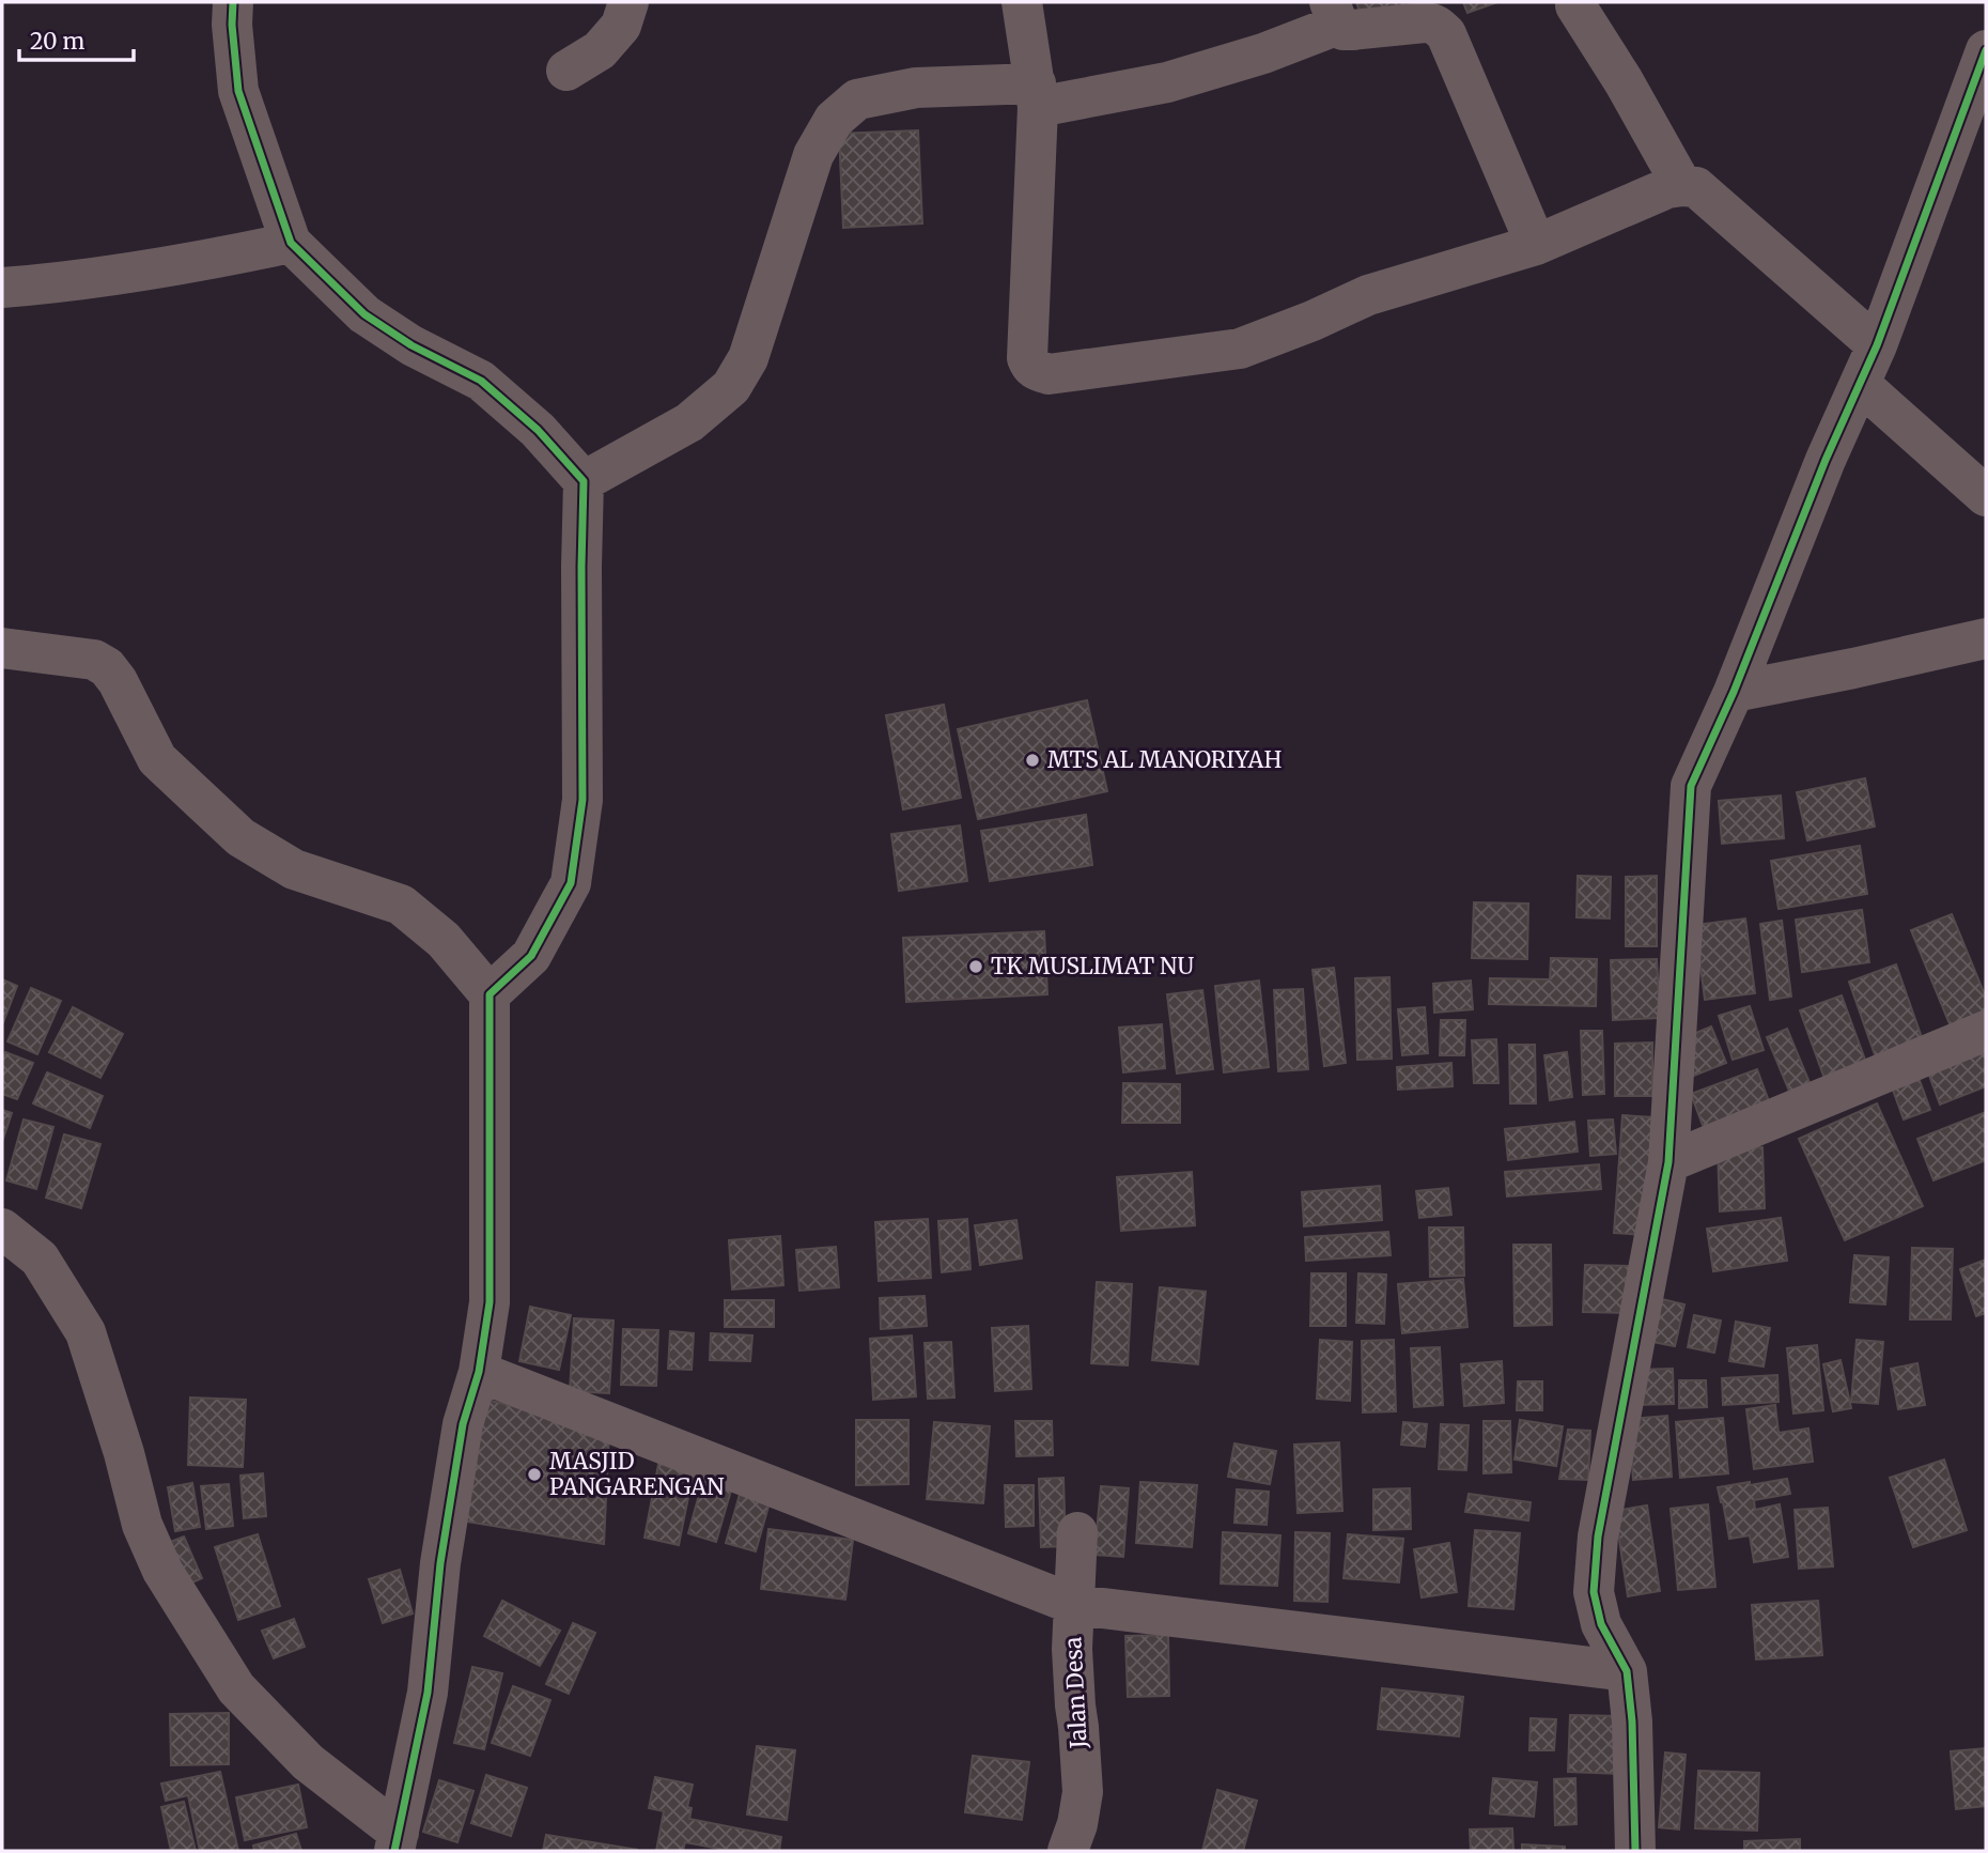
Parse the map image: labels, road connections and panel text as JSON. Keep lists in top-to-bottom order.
{
  "streets": {
    "street": ["Jalan Desa"]
  },
  "places": ["MTS AL MANORIYAH", "TK MUSLIMAT NU", "MASJID PANGARENGAN"],
  "scale_bar": "20 m"
}
